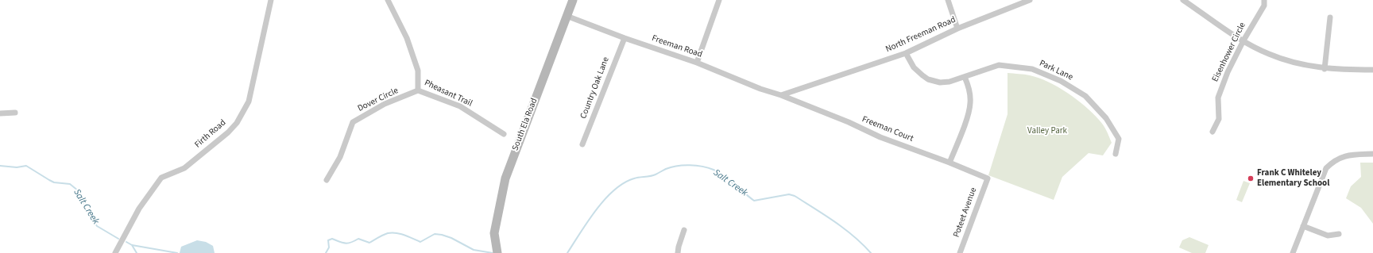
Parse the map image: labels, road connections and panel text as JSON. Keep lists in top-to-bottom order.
{
  "streets": {
    "main road": ["South Ela Road"],
    "street": [
      "North Freeman Road",
      "Freeman Road",
      "Eisenhower Circle",
      "Park Lane",
      "Country Oak Lane",
      "Pheasant Trail",
      "Dover Circle",
      "Freeman Court",
      "Firth Road",
      "Poteet Avenue"
    ]
  },
  "crossings": [
    ["North Freeman Road", "Freeman Road"],
    ["North Freeman Road", "Park Lane"],
    ["North Freeman Road", "Freeman Court"],
    ["Freeman Road", "Country Oak Lane"],
    ["Freeman Road", "South Ela Road"],
    ["Freeman Road", "Freeman Court"],
    ["Pheasant Trail", "Dover Circle"],
    ["Freeman Court", "Poteet Avenue"]
  ],
  "water": ["Salt Creek"],
  "parks": ["Valley Park"],
  "places": ["Frank C Whiteley Elementary School"]
}
